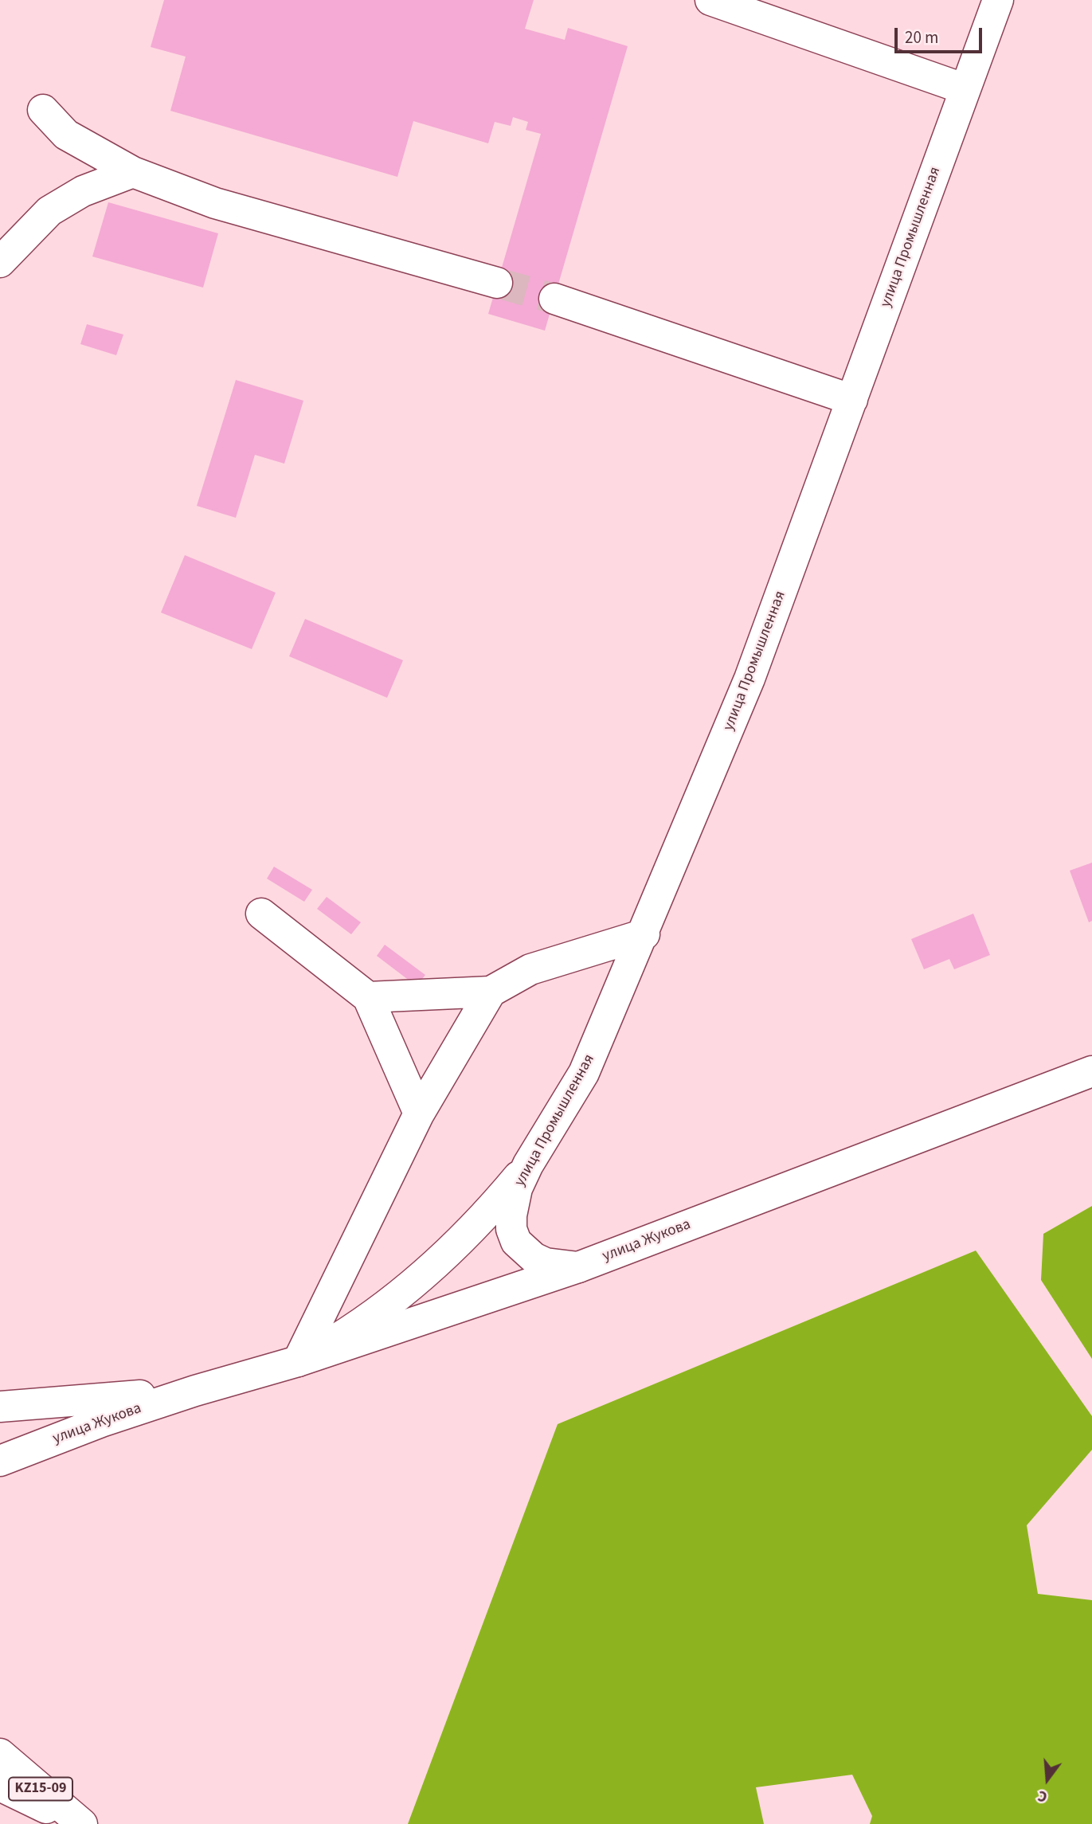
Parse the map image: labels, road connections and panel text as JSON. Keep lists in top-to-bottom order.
{
  "streets": {
    "main road": ["улица Промышленная", "улица Жукова", "KZ15-09"]
  },
  "crossings": [
    ["улица Промышленная", "улица Жукова"]
  ],
  "scale_bar": "20 m",
  "north": "bottom"
}
